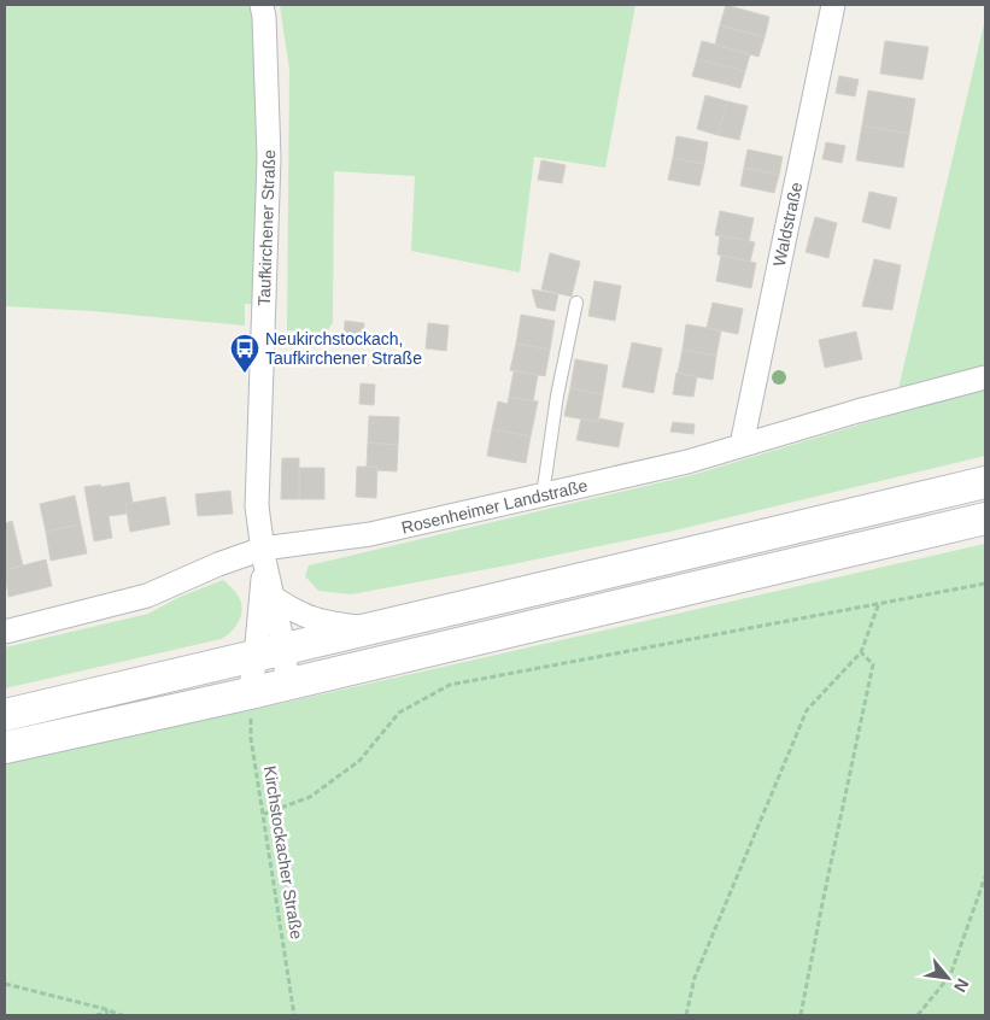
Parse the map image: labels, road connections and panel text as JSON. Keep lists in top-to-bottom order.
{
  "streets": {
    "street": ["Waldstraße", "Taufkirchener Straße", "Rosenheimer Landstraße"],
    "path": ["Kirchstockacher Straße"]
  },
  "crossings": [
    ["Waldstraße", "Rosenheimer Landstraße"],
    ["Taufkirchener Straße", "Rosenheimer Landstraße"],
    ["Taufkirchener Straße", "Kirchstockacher Straße"]
  ],
  "places": {
    "bus stop": ["Neukirchstockach, Taufkirchener Straße"]
  },
  "north": "bottom right"
}
